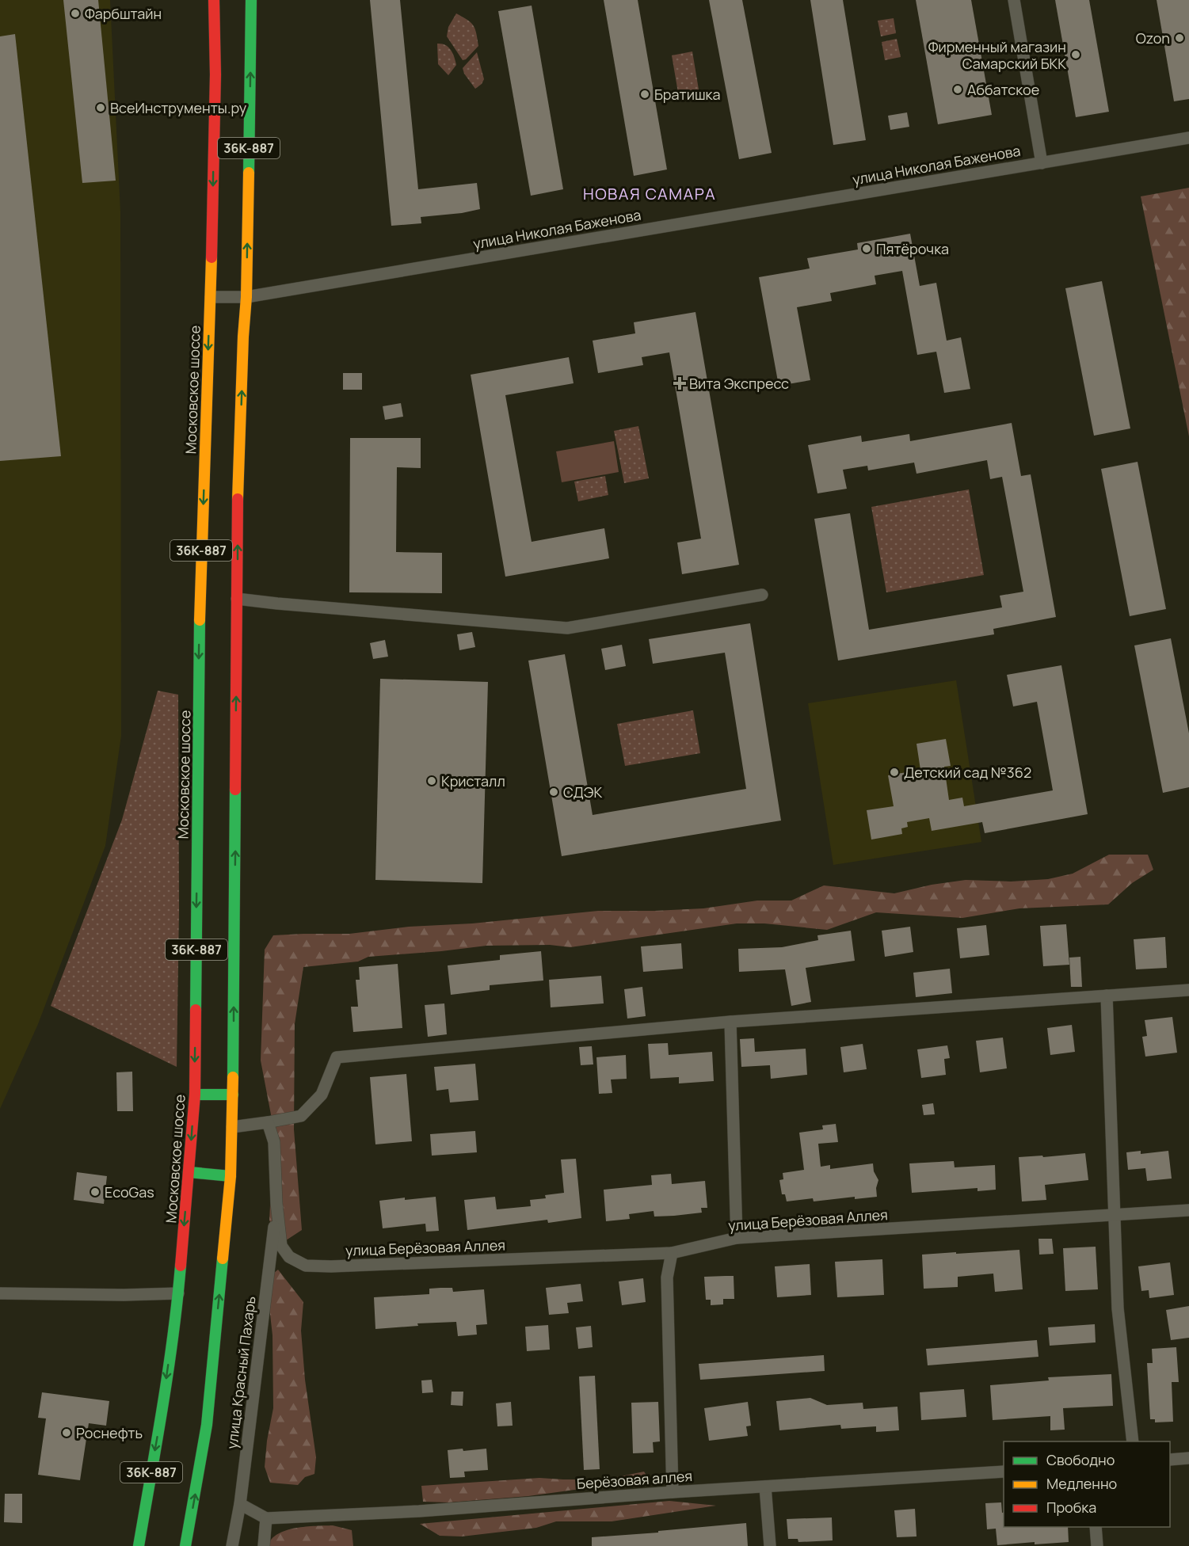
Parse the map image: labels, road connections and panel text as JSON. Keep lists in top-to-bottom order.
{
  "streets": {
    "main road": ["36К-887", "Московское шоссе"],
    "street": [
      "улица Николая Баженова",
      "улица Берёзовая Аллея",
      "улица Красный Пахарь",
      "Берёзовая аллея"
    ]
  },
  "crossings": [
    ["36К-887", "улица Николая Баженова"],
    ["улица Николая Баженова", "Московское шоссе"],
    ["улица Берёзовая Аллея", "улица Красный Пахарь"]
  ],
  "districts": ["НОВАЯ САМАРА"],
  "places": {
    "other": [
      "Фарбштайн",
      "Ozon",
      "Фирменный магазин Самарский БКК",
      "Аббатское",
      "Братишка",
      "ВсеИнструменты.ру",
      "Пятёрочка",
      "Детский сад №362",
      "Кристалл",
      "СДЭК",
      "EcoGas",
      "Роснефть"
    ],
    "health": ["Вита Экспресс"]
  },
  "legend": ["Свободно", "Медленно", "Пробка"]
}
